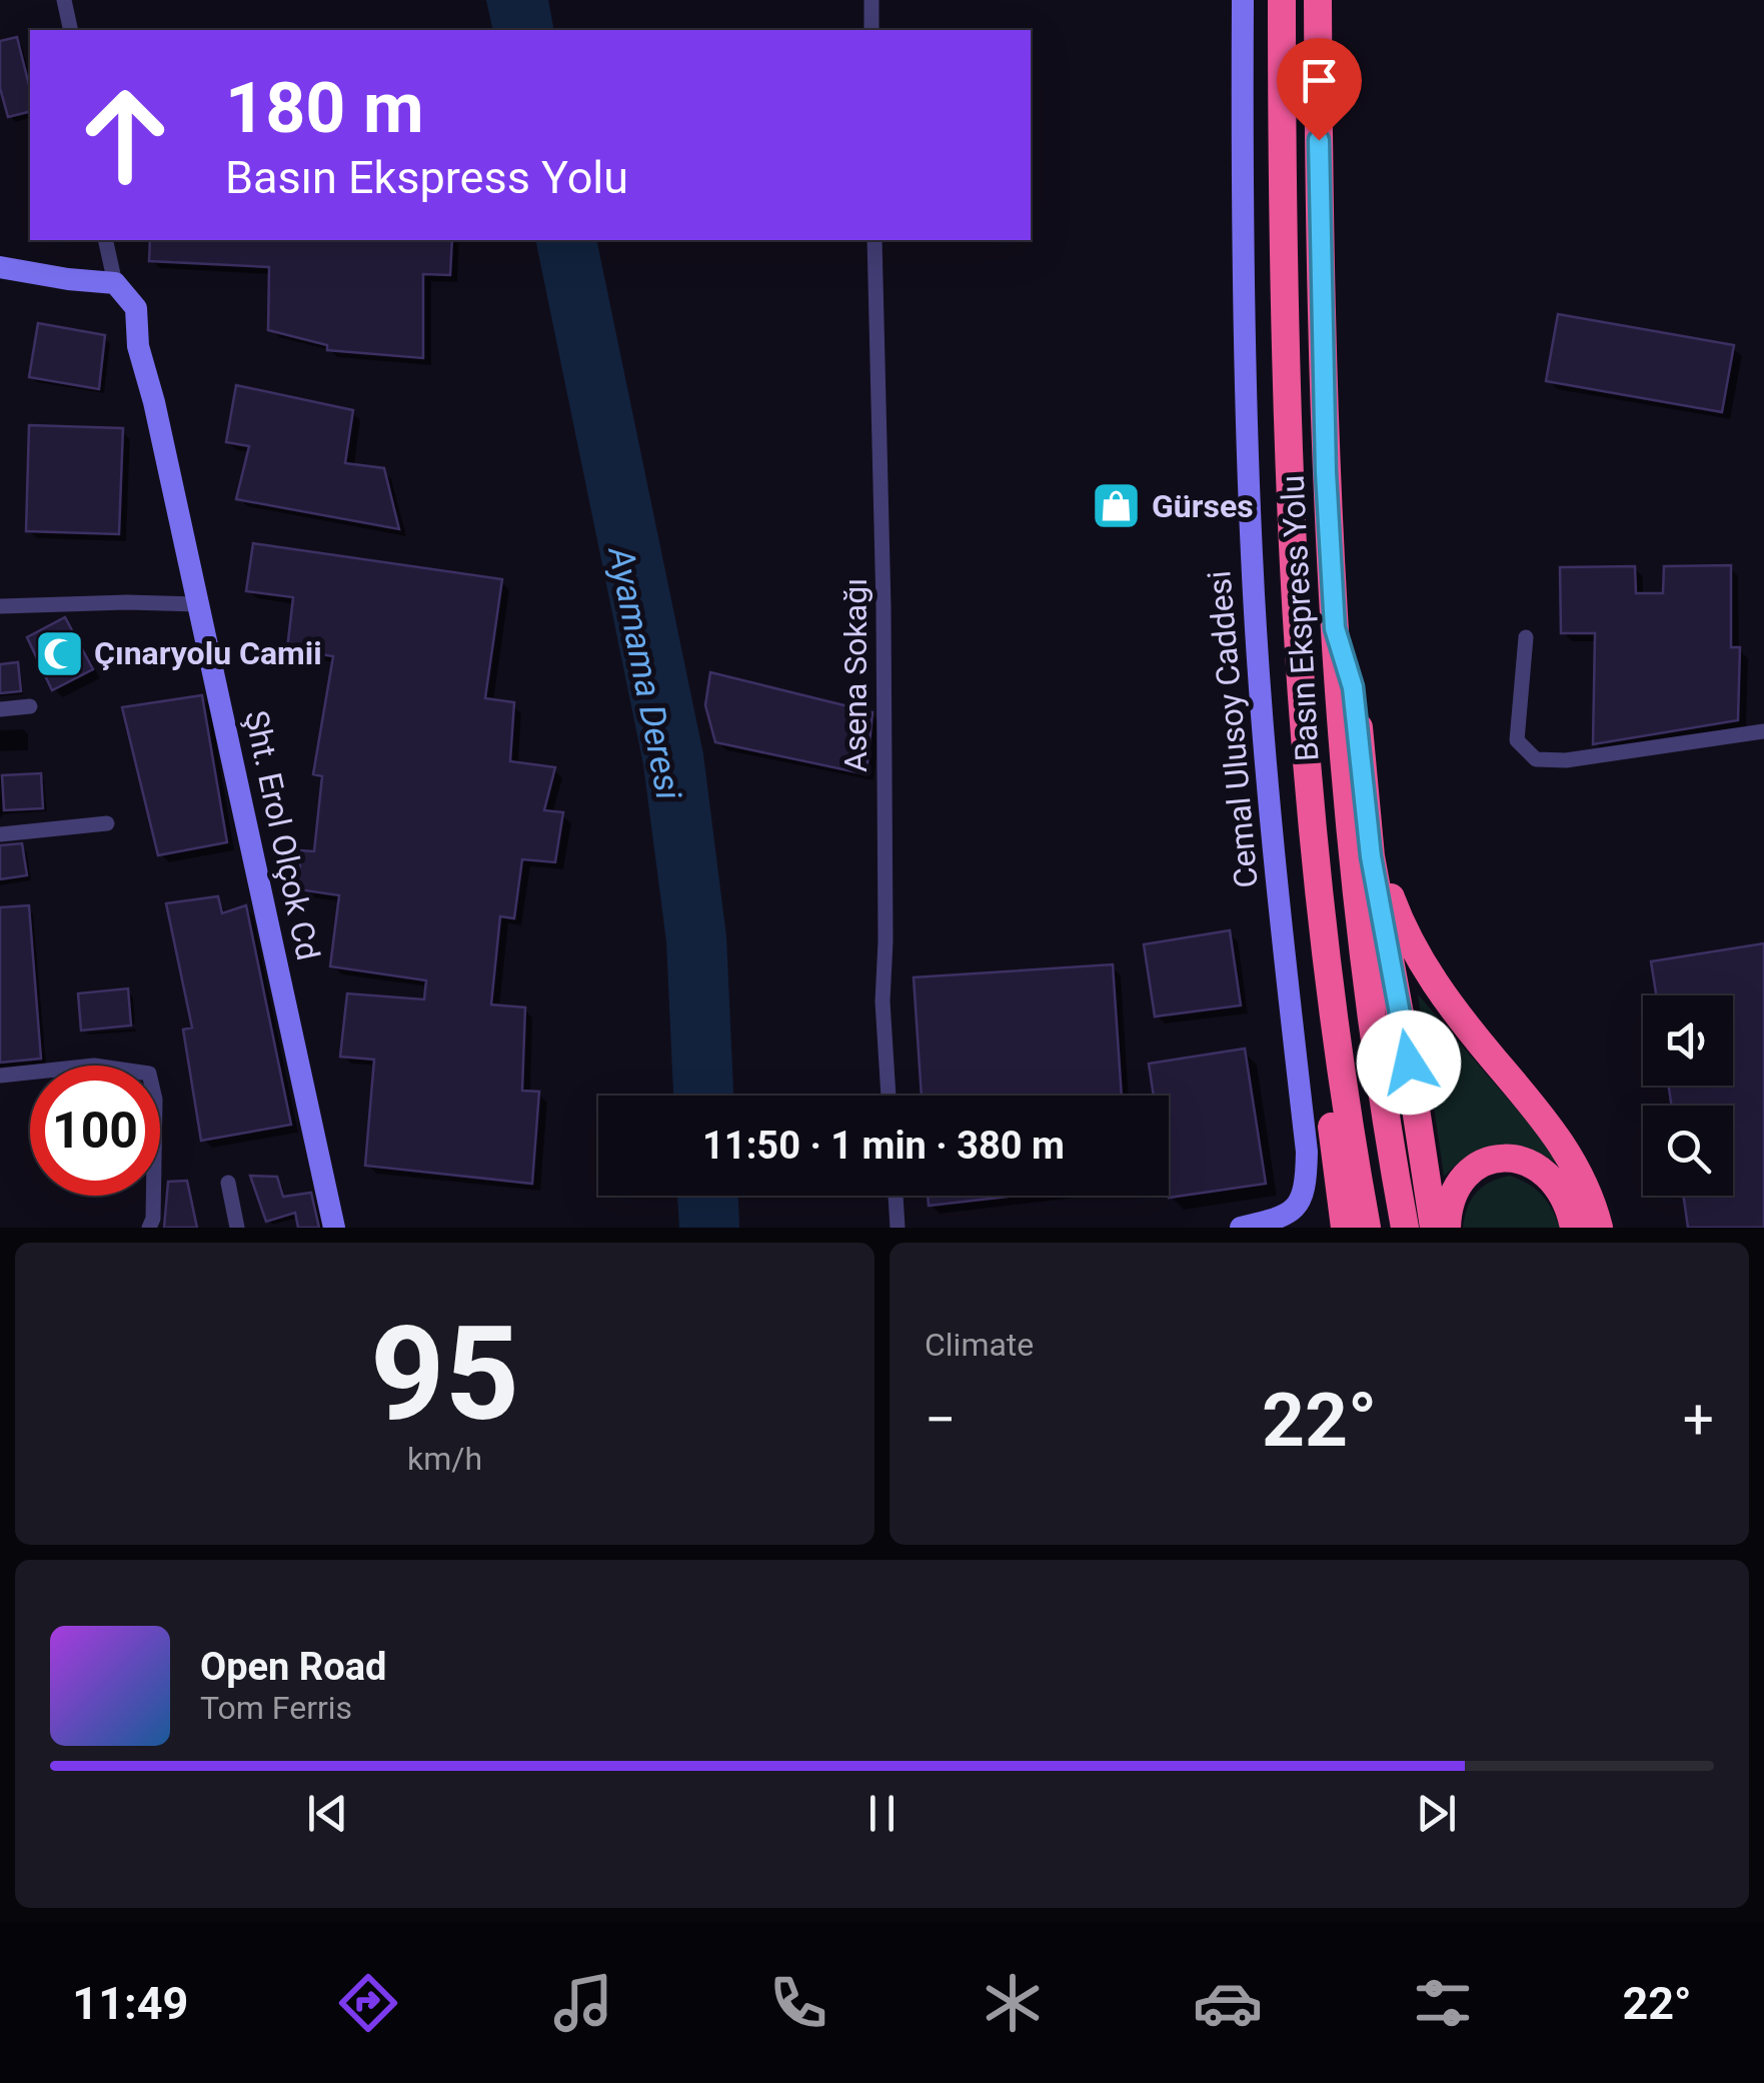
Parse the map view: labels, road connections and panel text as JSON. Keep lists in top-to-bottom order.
{
  "streets": {
    "highway": ["Basın Ekspress Yolu"],
    "main road": ["Cemal Ulusoy Caddesi", "Şht. Erol Olçok Cd"],
    "street": ["Asena Sokağı"]
  },
  "water": ["Ayamama Deresi"],
  "places": {
    "shop": ["Gürses"],
    "mosque": ["Çınaryolu Camii"]
  },
  "page": {
    "turn": ["180 m", "Basın Ekspress Yolu"],
    "limit": "100",
    "trip": "11:50 · 1 min · 380 m",
    "tile": [
      ["95", "km/h"],
      "Climate"
    ],
    "heat": ["−", "22°", "+"],
    "song": ["Open Road", "Tom Ferris"],
    "tabs": ["11:49", "22°"]
  }
}
